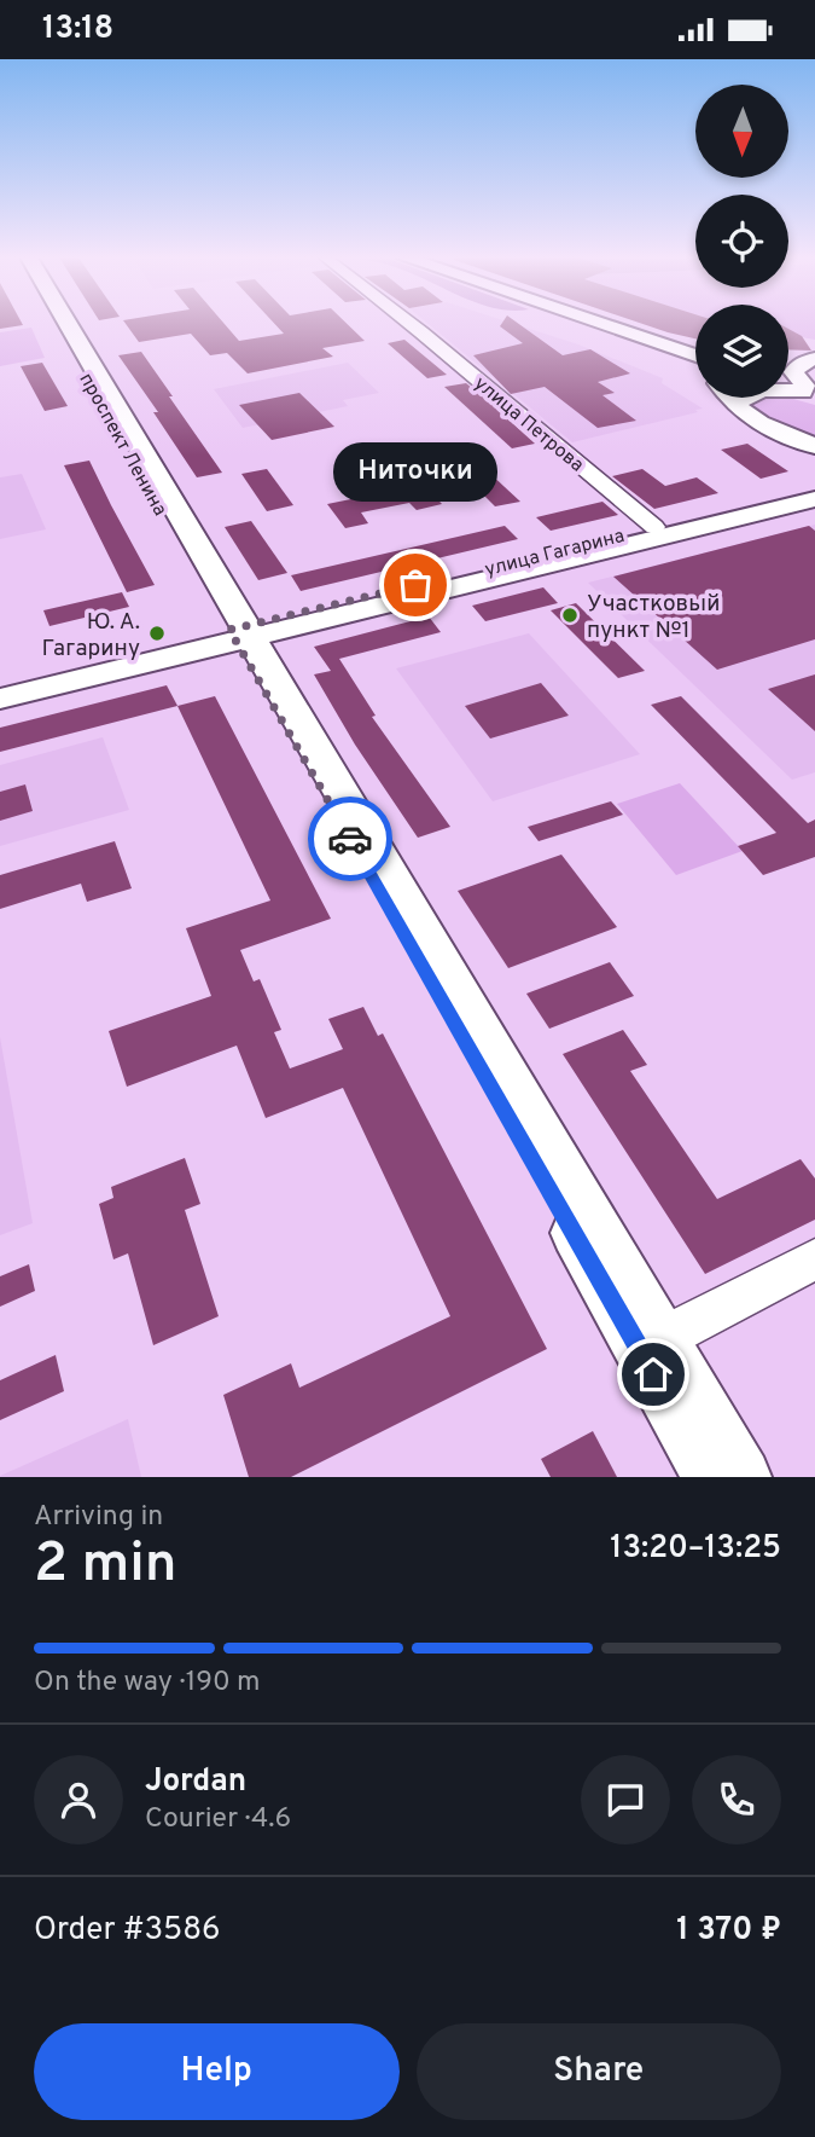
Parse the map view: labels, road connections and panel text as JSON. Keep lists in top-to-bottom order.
{
  "streets": {
    "main road": ["проспект Ленина", "улица Гагарина"],
    "street": ["улица Петрова"]
  },
  "crossings": [
    ["улица Петрова", "улица Гагарина"],
    ["проспект Ленина", "улица Гагарина"]
  ],
  "places": ["Ниточки", "Участковый пункт №1", "Ю. А. Гагарину"],
  "north": "bottom",
  "page": {
    "status": "13:18",
    "bubble": "Ниточки",
    "heading": ["2 min", "Arriving in", "13:20–13:25"],
    "panel": [
      "Jordan",
      "Courier · 4.6",
      "Order #3586",
      "1 370 ₽"
    ],
    "bar": "On the way · 190 m",
    "buttons": ["Help", "Share"]
  }
}
